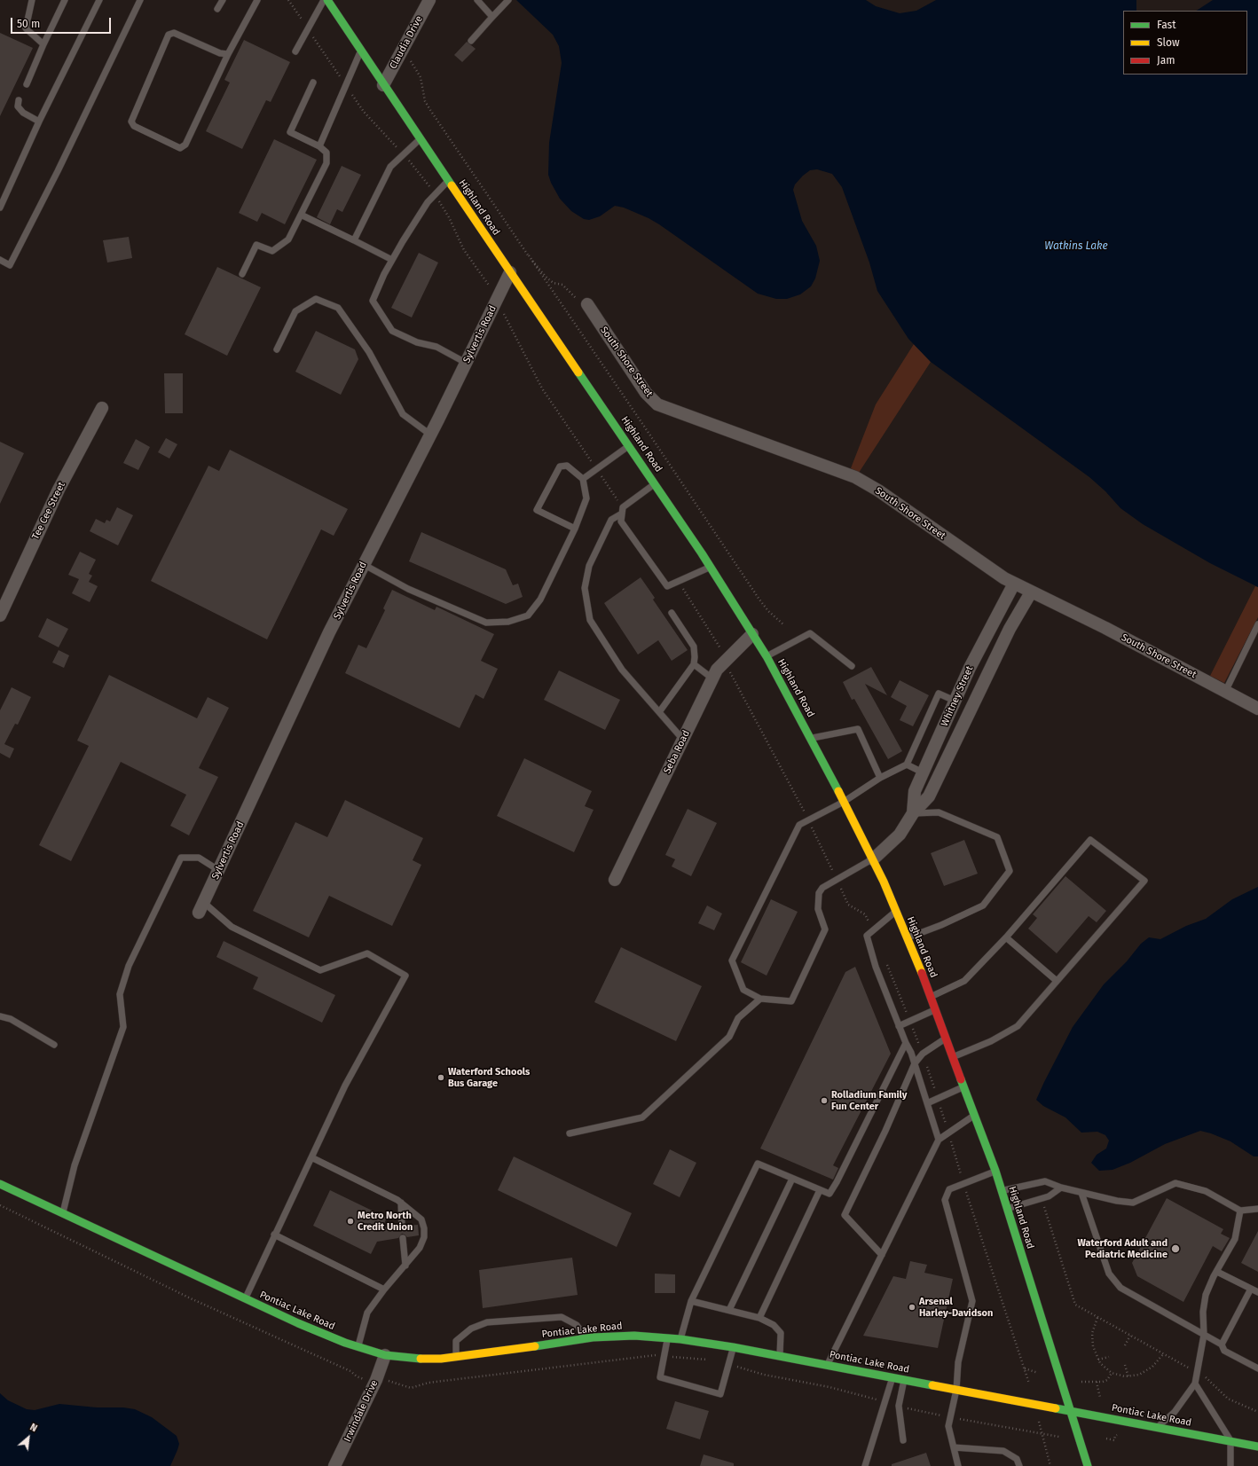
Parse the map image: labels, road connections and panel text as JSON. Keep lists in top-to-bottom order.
{
  "streets": {
    "main road": ["Highland Road", "Pontiac Lake Road"],
    "street": [
      "Claudia Drive",
      "Sylvertis Road",
      "South Shore Street",
      "Tee Cee Street",
      "Whitney Street",
      "Seba Road",
      "Irwindale Drive"
    ]
  },
  "crossings": [
    ["Claudia Drive", "Highland Road"],
    ["Highland Road", "Sylvertis Road"],
    ["Highland Road", "Whitney Street"],
    ["Highland Road", "Seba Road"],
    ["Highland Road", "Pontiac Lake Road"],
    ["South Shore Street", "Whitney Street"],
    ["Pontiac Lake Road", "Irwindale Drive"]
  ],
  "water": ["Watkins Lake"],
  "places": [
    "Waterford Schools Bus Garage",
    "Rolladium Family Fun Center",
    "Metro North Credit Union",
    "Waterford Adult and Pediatric Medicine",
    "Arsenal Harley-Davidson"
  ],
  "legend": ["Fast", "Slow", "Jam"],
  "scale_bar": "50 m",
  "north": "top right"
}
